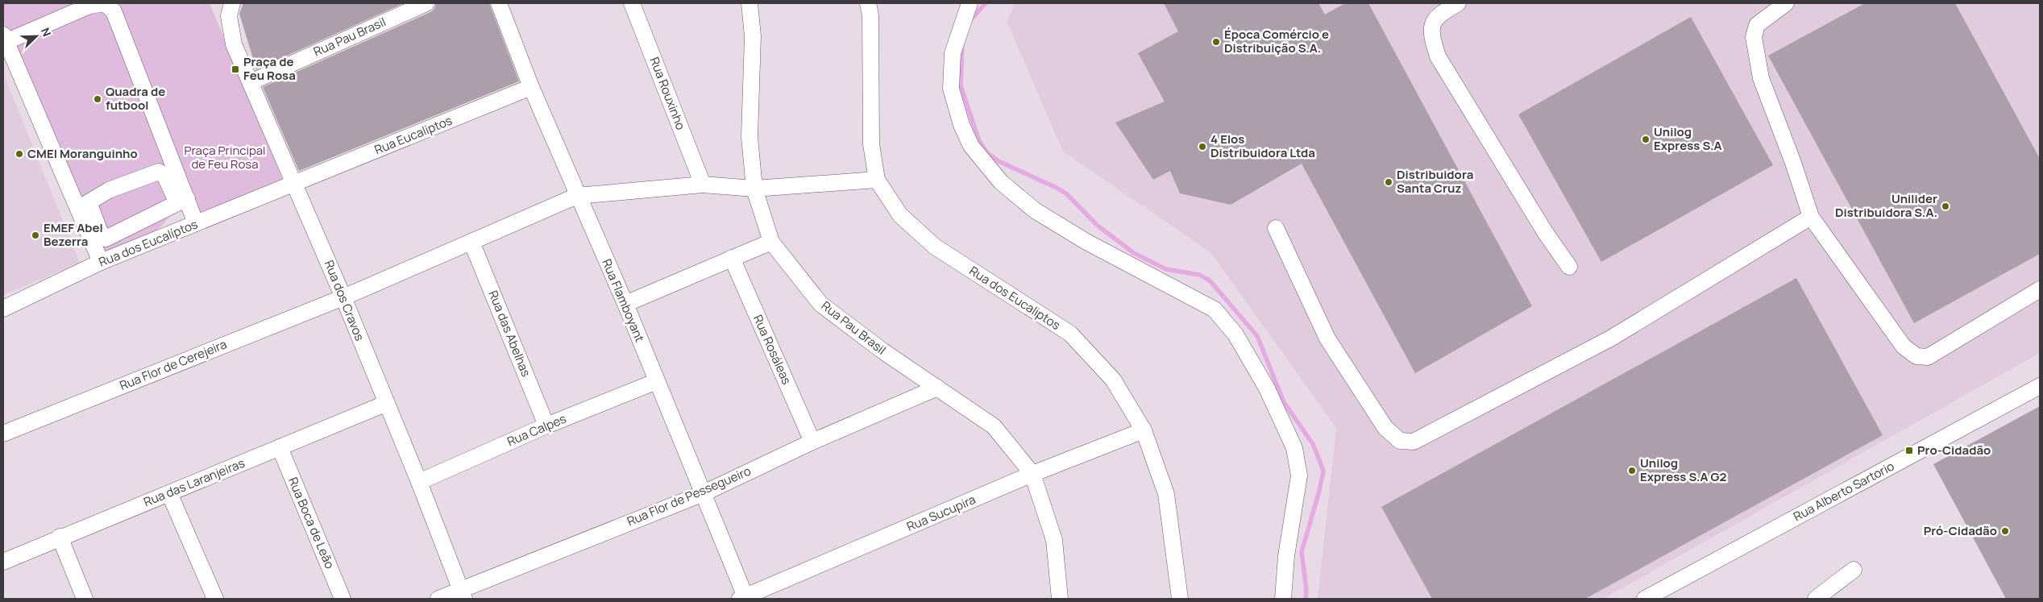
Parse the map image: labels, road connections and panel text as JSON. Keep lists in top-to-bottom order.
{
  "streets": {
    "street": [
      "Rua Pau Brasil",
      "Rua Rouxinho",
      "Rua Eucaliptos",
      "Rua dos Eucalíptos",
      "Rua dos Eucaliptos",
      "Rua dos Cravos",
      "Rua Flamboyant",
      "Rua das Abelhas",
      "Rua Rosáleas",
      "Rua Flor de Cerejeira",
      "Rua Calpes",
      "Rua das Laranjeiras",
      "Rua Alberto Sartorio",
      "Rua Flor de Pessegueiro",
      "Rua Sucupira",
      "Rua Boca de Leão"
    ]
  },
  "crossings": [
    ["Rua Pau Brasil", "Rua dos Cravos"],
    ["Rua Pau Brasil", "Rua Flor de Cerejeira"],
    ["Rua Pau Brasil", "Rua Flor de Pessegueiro"],
    ["Rua Pau Brasil", "Rua Sucupira"],
    ["Rua Rouxinho", "Rua Flor de Cerejeira"],
    ["Rua Eucaliptos", "Rua dos Eucalíptos"],
    ["Rua Eucaliptos", "Rua dos Cravos"],
    ["Rua Eucaliptos", "Rua Flamboyant"],
    ["Rua dos Eucalíptos", "Rua dos Cravos"],
    ["Rua dos Eucaliptos", "Rua Flor de Cerejeira"],
    ["Rua dos Eucaliptos", "Rua Sucupira"],
    ["Rua dos Cravos", "Rua Flor de Cerejeira"],
    ["Rua dos Cravos", "Rua Calpes"],
    ["Rua dos Cravos", "Rua das Laranjeiras"],
    ["Rua dos Cravos", "Rua Flor de Pessegueiro"],
    ["Rua Flamboyant", "Rua Flor de Cerejeira"],
    ["Rua Flamboyant", "Rua Calpes"],
    ["Rua Flamboyant", "Rua Flor de Pessegueiro"],
    ["Rua Flamboyant", "Rua Sucupira"],
    ["Rua das Abelhas", "Rua Flor de Cerejeira"],
    ["Rua das Abelhas", "Rua Calpes"],
    ["Rua Rosáleas", "Rua Flor de Pessegueiro"],
    ["Rua das Laranjeiras", "Rua Boca de Leão"]
  ],
  "parks": ["Praça Principal de Feu Rosa"],
  "places": {
    "other": [
      "Época Comércio e Distribuição S.A.",
      "Quadra de futbool",
      "Unilog Express S.A",
      "4 Elos Distribuidora Ltda",
      "CMEI Moranguinho",
      "Distribuidora Santa Cruz",
      "Unilider Distribuidora S.A.",
      "EMEF Abel Bezerra",
      "Unilog Express S.A G2",
      "Pró-Cidadão"
    ],
    "transit": ["Praça de Feu Rosa", "Pro-Cidadão"]
  },
  "north": "top right"
}
